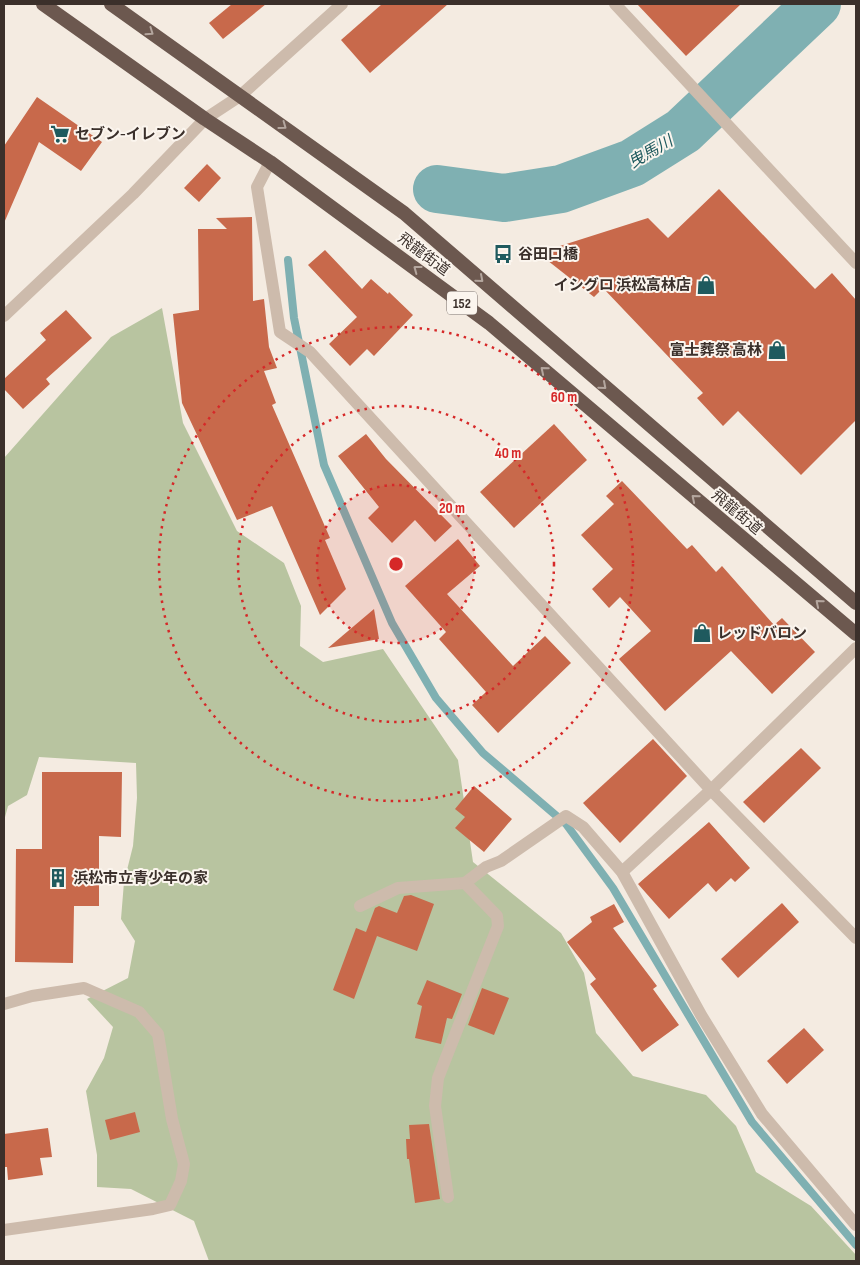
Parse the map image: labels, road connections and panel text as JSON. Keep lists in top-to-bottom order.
{
  "streets": {
    "highway": ["飛龍街道", "152"]
  },
  "water": ["曳馬川"],
  "places": {
    "supermarket": ["セブン-イレブン"],
    "bus stop": ["谷田口橋"],
    "shop": ["イシグロ 浜松高林店", "富士葬祭 高林", "レッドバロン"],
    "building": ["浜松市立青少年の家"]
  },
  "rings": ["60 m", "40 m", "20 m"]
}
